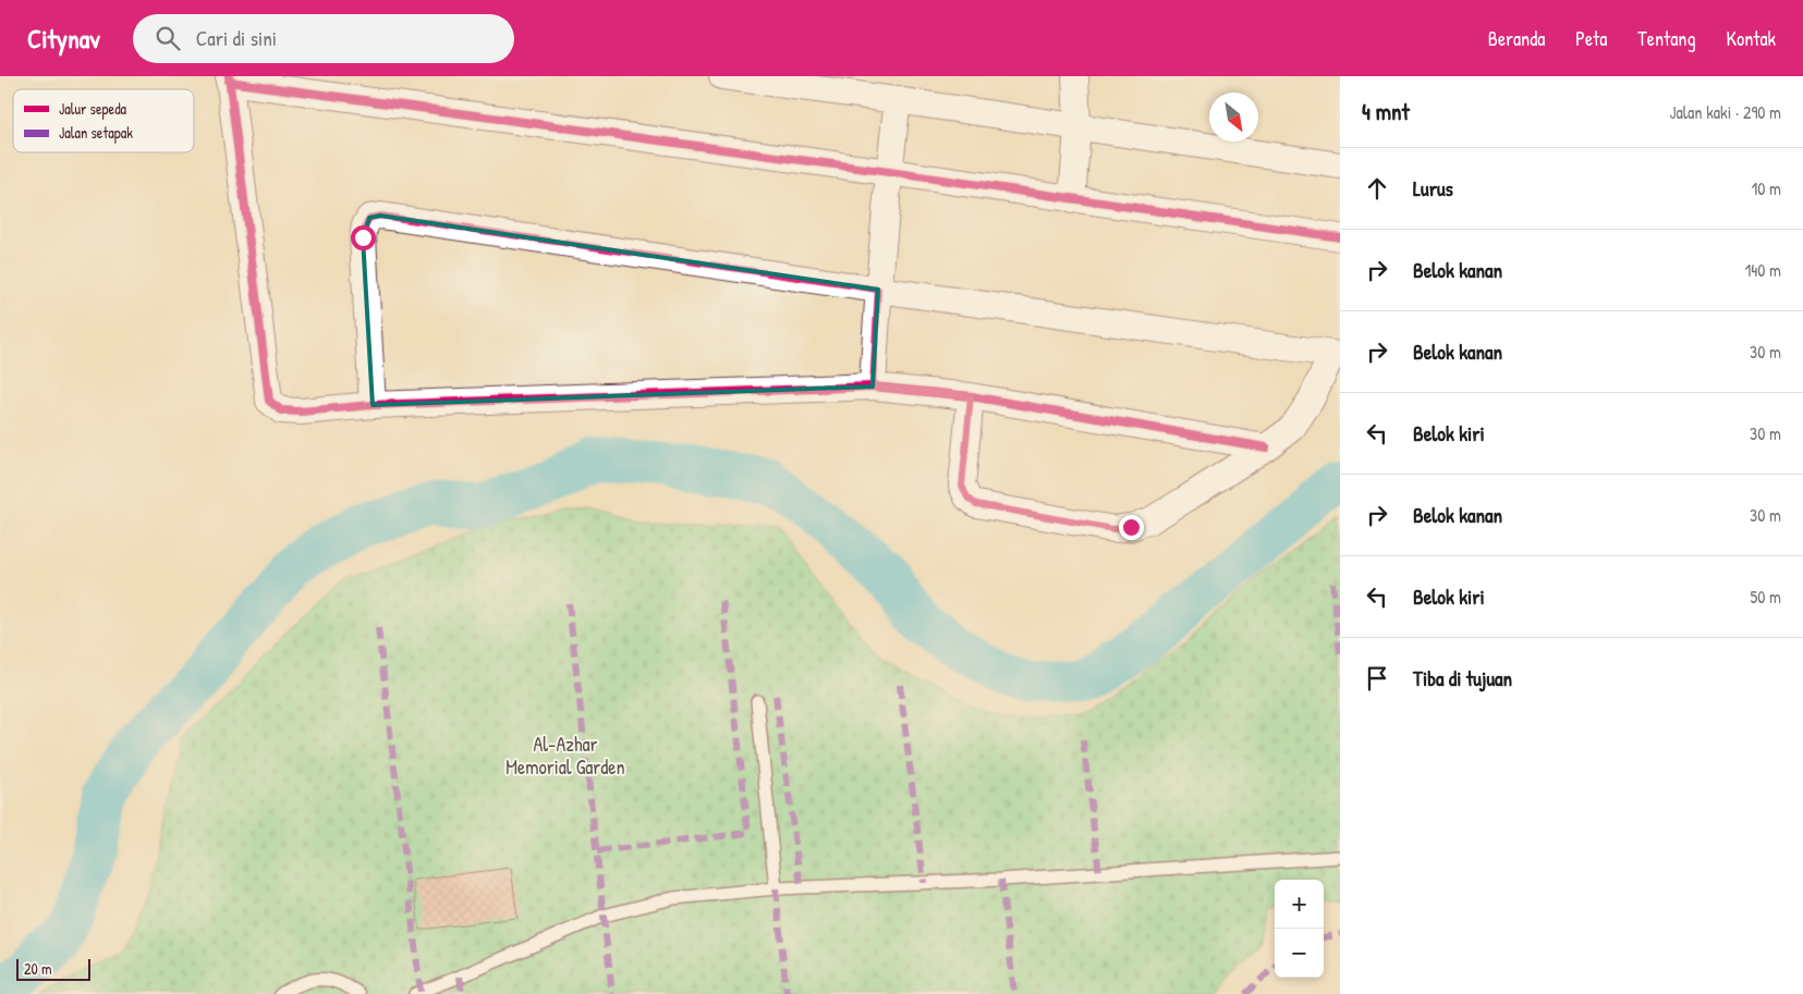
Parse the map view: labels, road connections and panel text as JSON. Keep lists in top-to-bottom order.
{
  "parks": ["Al-Azhar Memorial Garden"],
  "legend": ["Jalur sepeda", "Jalan setapak"],
  "scale_bar": "20 m",
  "north": "bottom right",
  "page": {
    "header": "Citynav",
    "search": "Cari di sini",
    "nav": [
      "Beranda",
      "Peta",
      "Tentang",
      "Kontak"
    ],
    "heading": ["4 mnt", "Jalan kaki · 290 m"],
    "list": [
      ["Lurus", "10 m"],
      ["Belok kanan", "140 m"],
      ["Belok kanan", "30 m"],
      ["Belok kiri", "30 m"],
      ["Belok kanan", "30 m"],
      ["Belok kiri", "50 m"],
      "Tiba di tujuan"
    ],
    "map_buttons": ["+", "−"],
    "scale": "20 m"
  }
}
